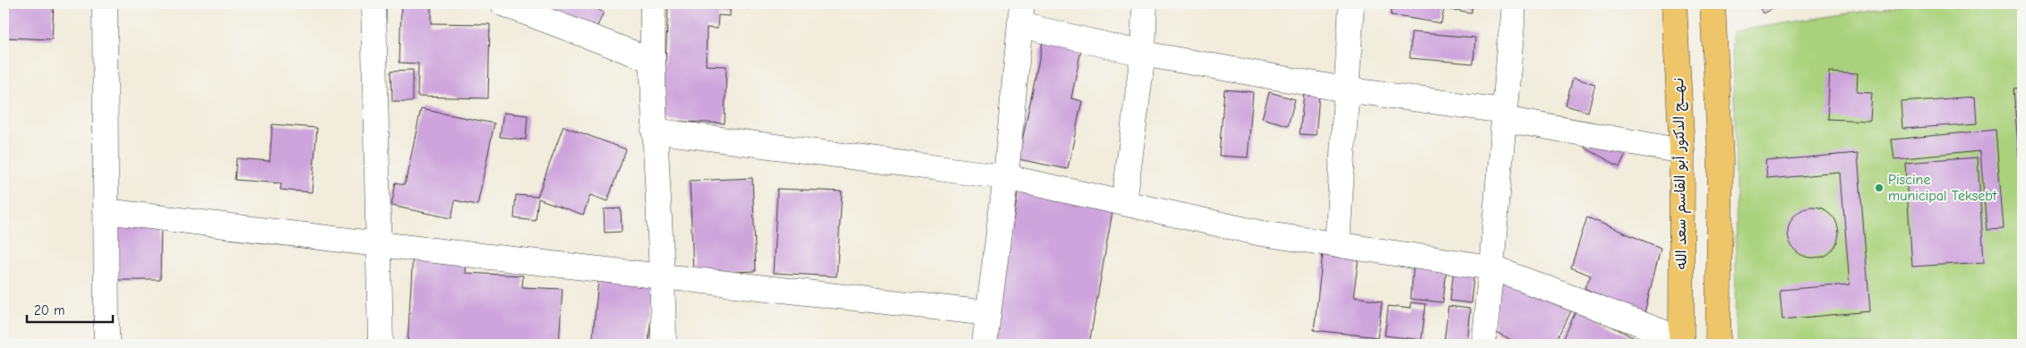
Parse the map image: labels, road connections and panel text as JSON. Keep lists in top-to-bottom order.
{
  "streets": {
    "main road": ["نـهـــج الدكتور أبو القاسم سعد الله"]
  },
  "places": ["Piscine municipal Teksebt"],
  "scale_bar": "20 m"
}
